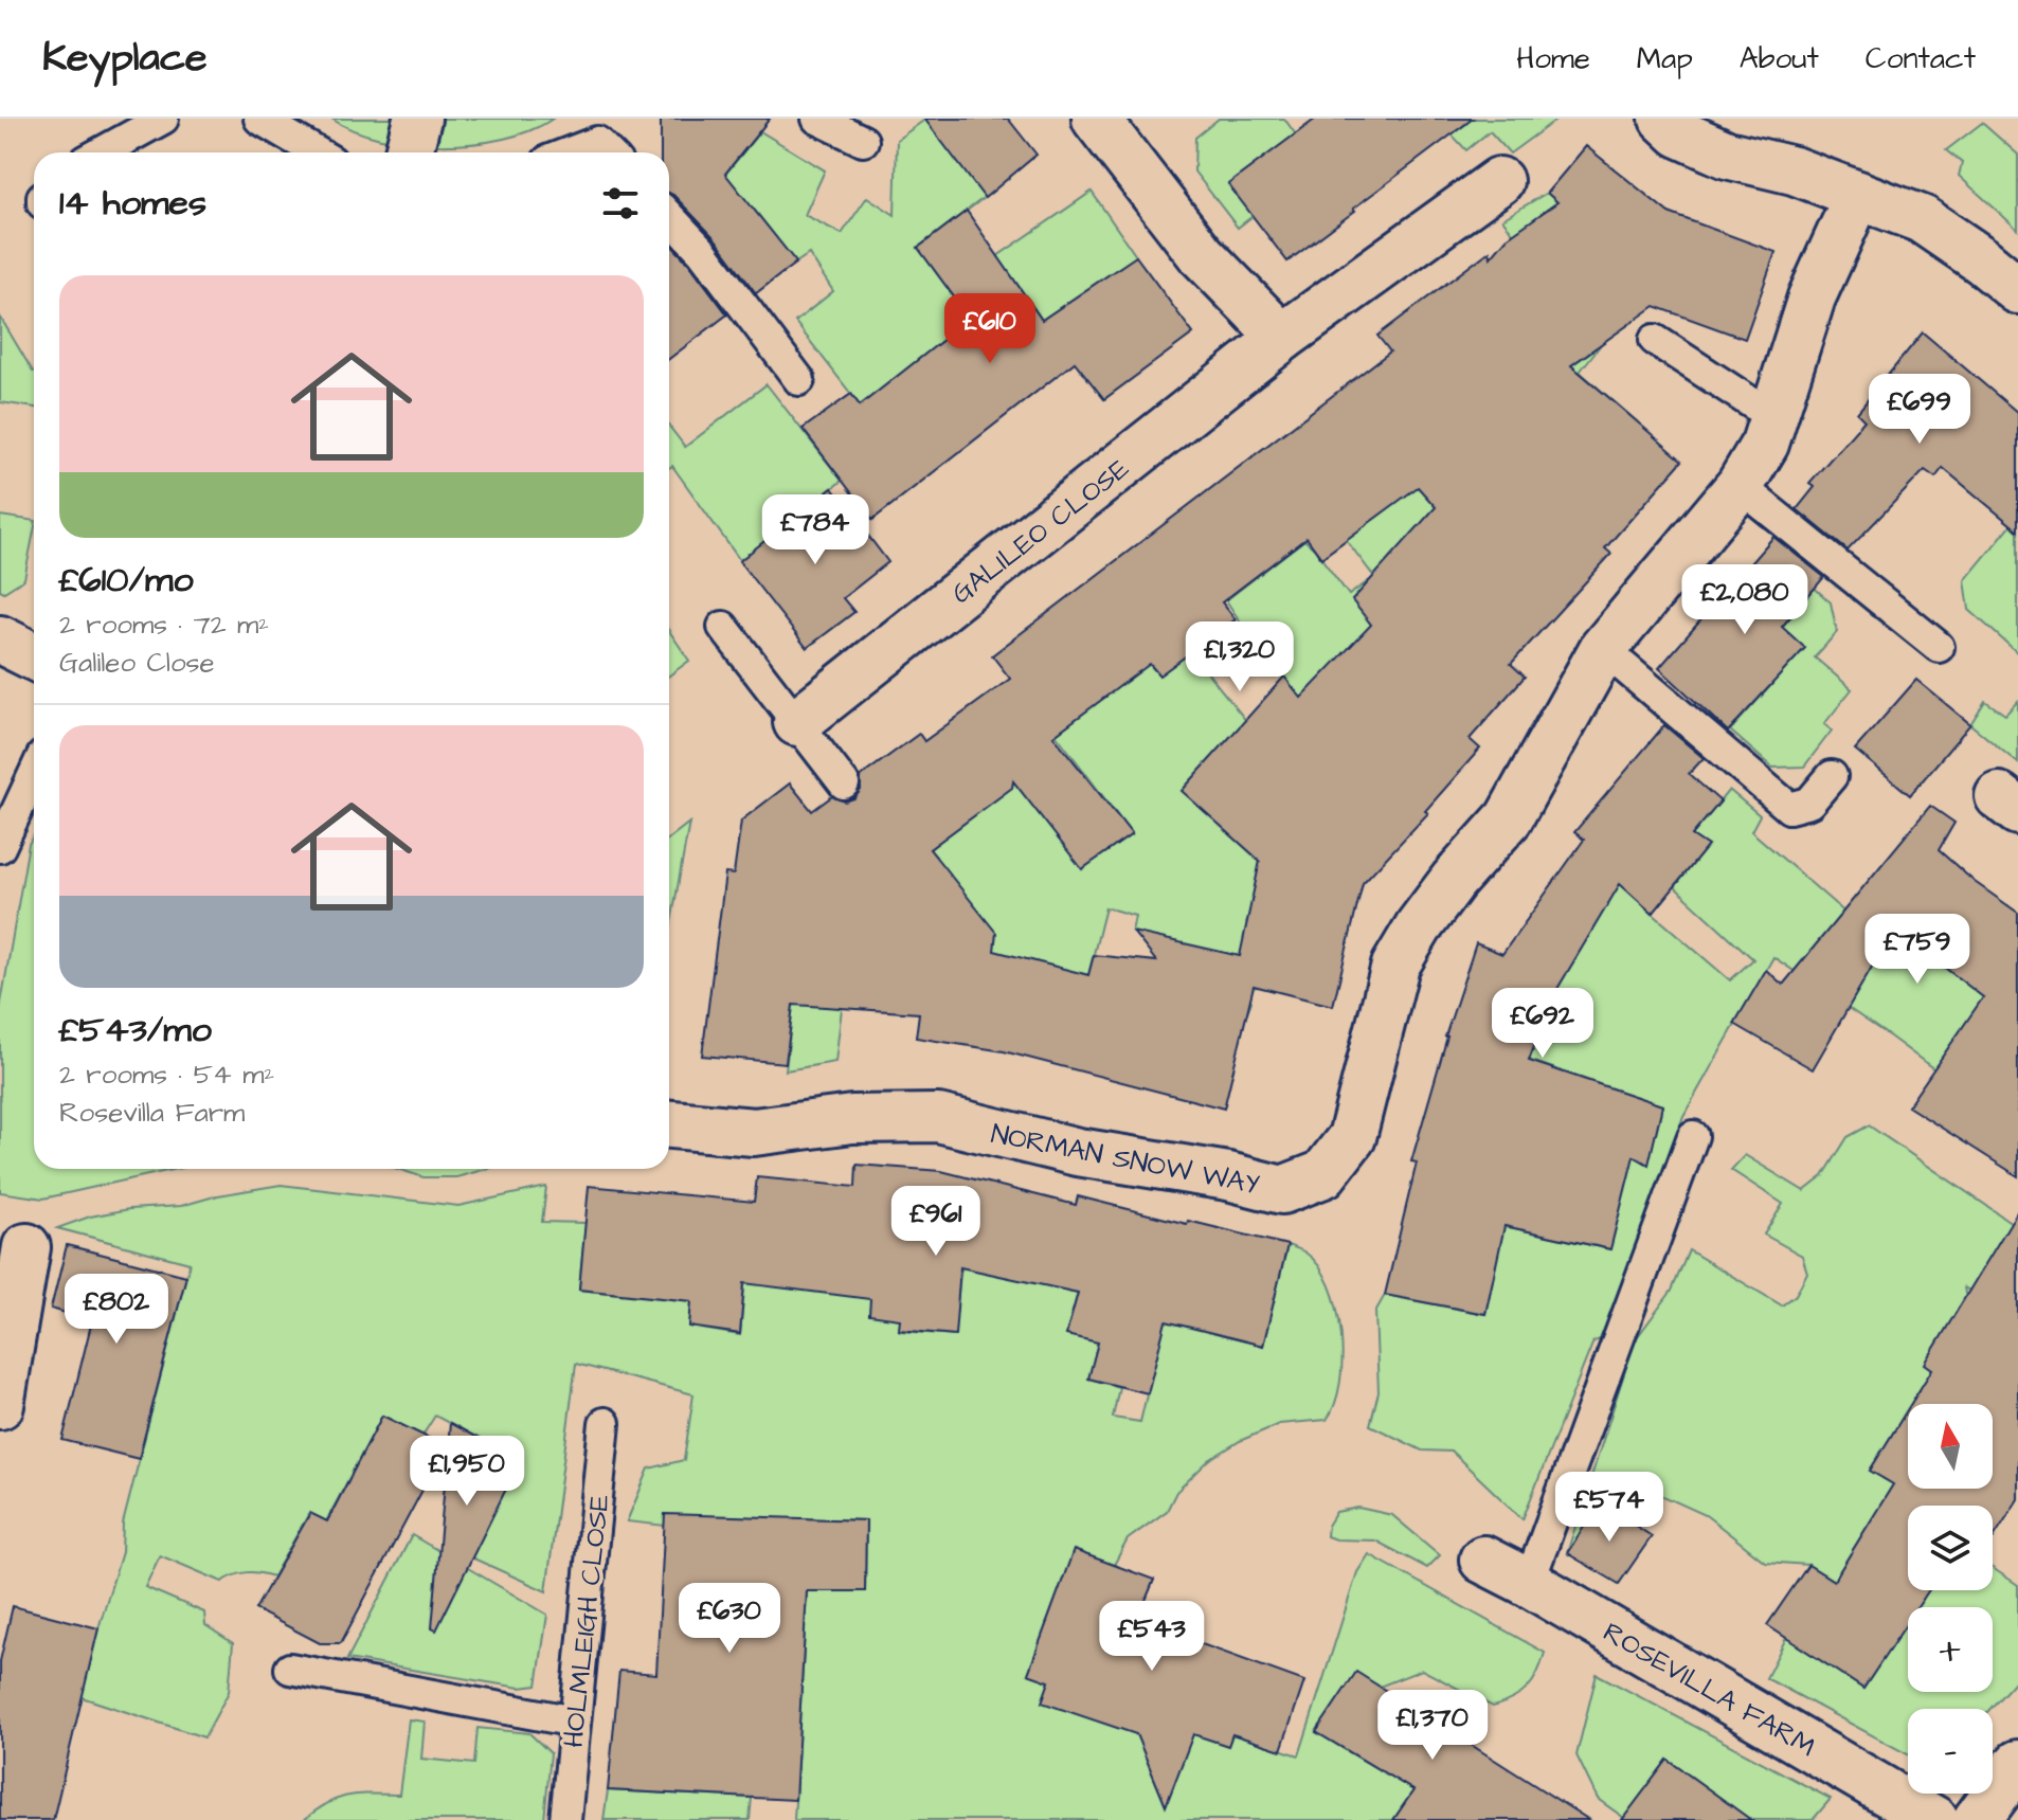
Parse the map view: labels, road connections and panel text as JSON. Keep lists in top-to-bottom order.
{
  "streets": {
    "street": ["GALILEO CLOSE", "NORMAN SNOW WAY", "ROSEVILLA FARM"],
    "lane": ["HOLMLEIGH CLOSE"]
  },
  "north": "top",
  "page": {
    "header": "Keyplace",
    "nav": [
      "Home",
      "Map",
      "About",
      "Contact"
    ],
    "heading": "14 homes",
    "list": [
      {
        "name": "£610/mo",
        "note": "2 rooms · 72 m² · Galileo Close"
      },
      {
        "name": "£543/mo",
        "note": "2 rooms · 54 m² · Rosevilla Farm"
      }
    ],
    "price": [
      "£610",
      "£699",
      "£784",
      "£2,080",
      "£1,320",
      "£759",
      "£692",
      "£961",
      "£802",
      "£1,950",
      "£574",
      "£630",
      "£543",
      "£1,370"
    ],
    "map_buttons": ["+", "−"]
  }
}
